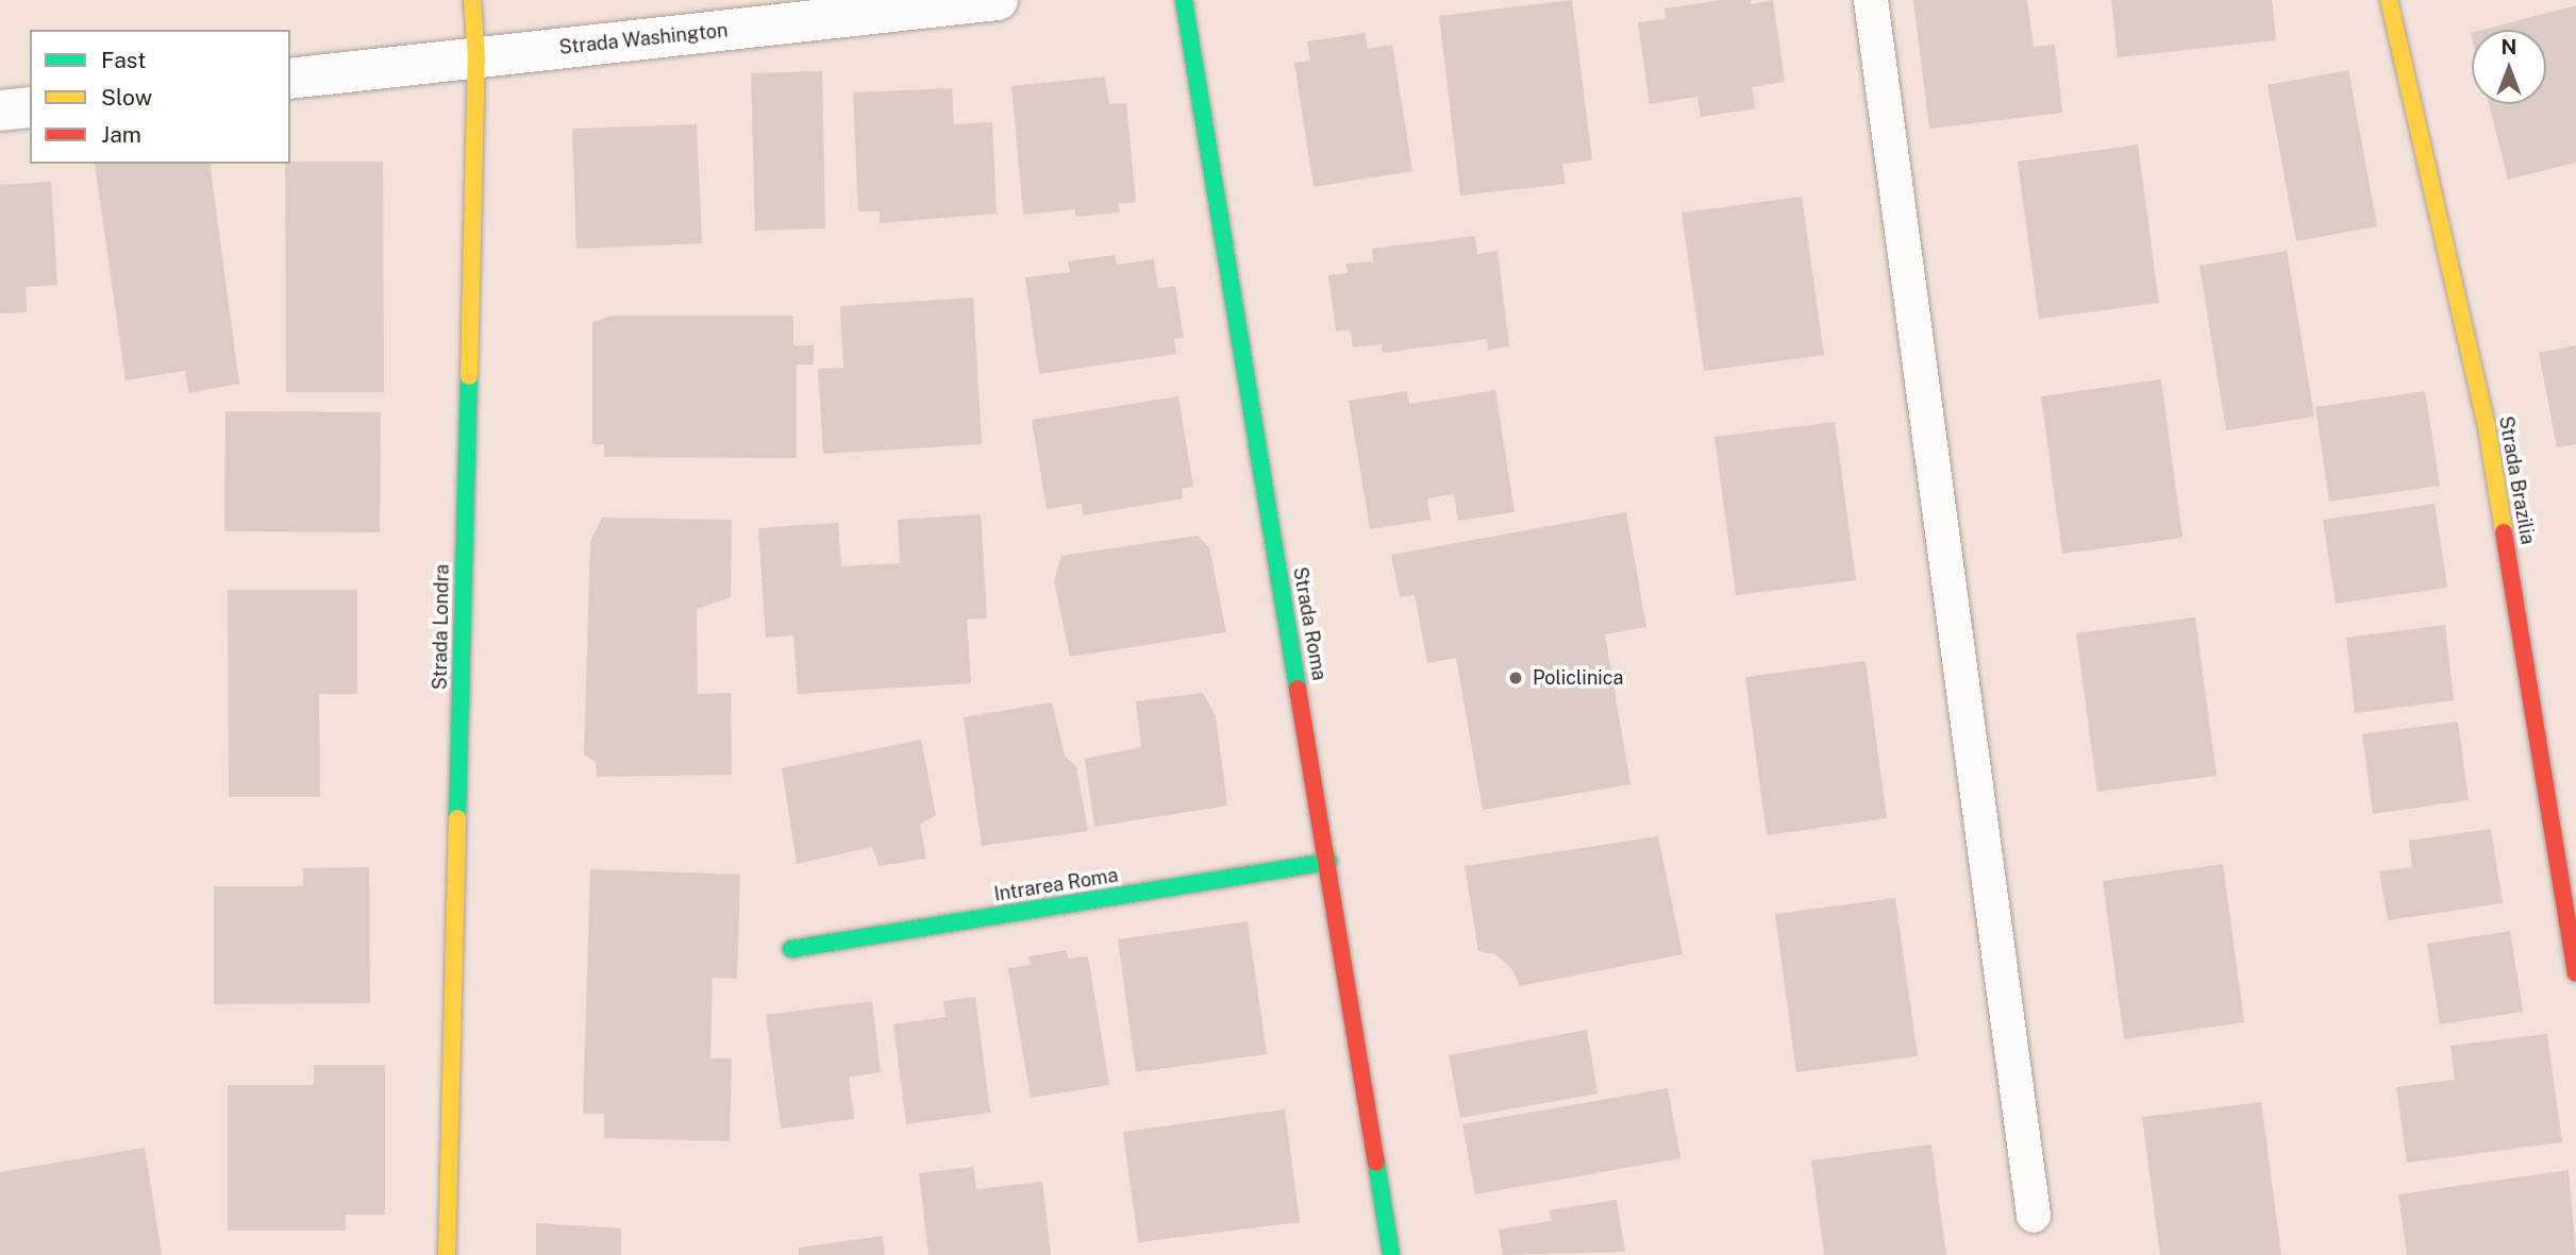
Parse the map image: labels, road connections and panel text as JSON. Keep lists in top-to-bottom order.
{
  "streets": {
    "street": [
      "Strada Washington",
      "Strada Brazilia",
      "Strada Roma",
      "Strada Londra",
      "Intrarea Roma"
    ]
  },
  "crossings": [
    ["Strada Washington", "Strada Londra"],
    ["Strada Roma", "Intrarea Roma"]
  ],
  "places": ["Policlinica"],
  "legend": ["Fast", "Slow", "Jam"],
  "north": "top"
}
